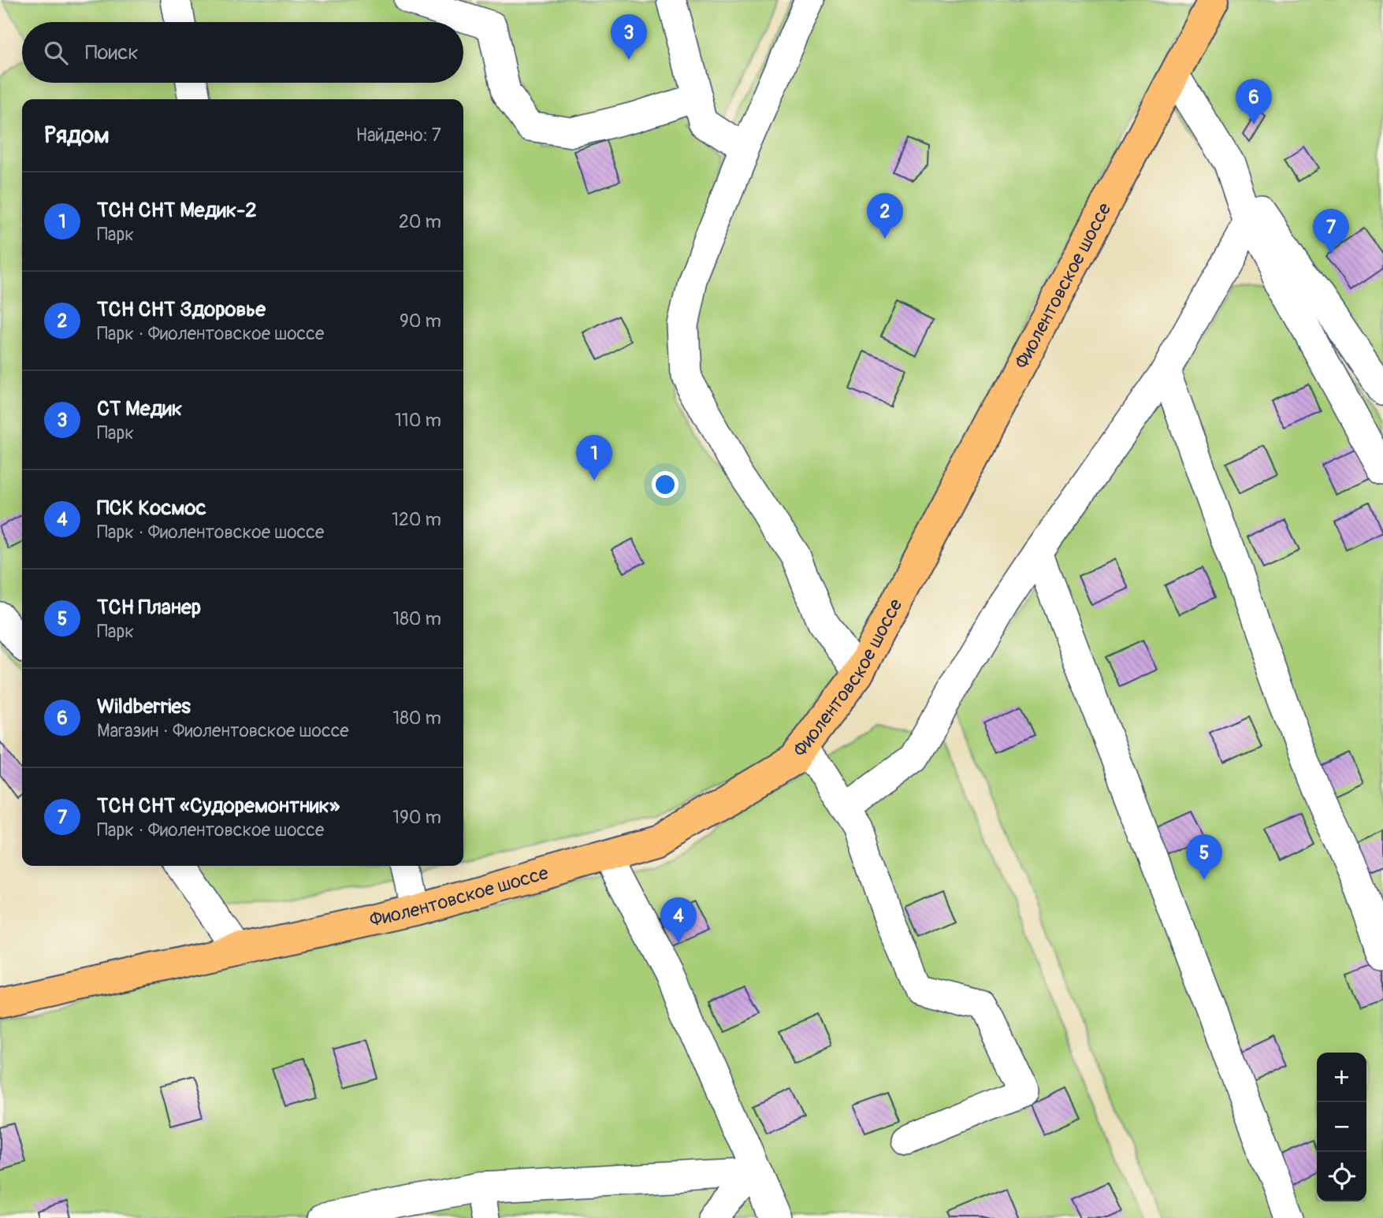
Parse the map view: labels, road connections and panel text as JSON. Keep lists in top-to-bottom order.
{
  "streets": {
    "main road": ["Фиолентовское шоссе"]
  },
  "page": {
    "pins": [
      "3",
      "6",
      "2",
      "7",
      "1",
      "5",
      "4"
    ],
    "search": "Поиск",
    "heading": ["Рядом", "Найдено: 7"],
    "list": [
      {
        "mark": "1",
        "name": "ТСН СНТ Медик-2",
        "note": "Парк",
        "value": "20 m"
      },
      {
        "mark": "2",
        "name": "ТСН СНТ Здоровье",
        "note": "Парк · Фиолентовское шоссе",
        "value": "90 m"
      },
      {
        "mark": "3",
        "name": "СТ Медик",
        "note": "Парк",
        "value": "110 m"
      },
      {
        "mark": "4",
        "name": "ПСК Космос",
        "note": "Парк · Фиолентовское шоссе",
        "value": "120 m"
      },
      {
        "mark": "5",
        "name": "ТСН Планер",
        "note": "Парк",
        "value": "180 m"
      },
      {
        "mark": "6",
        "name": "Wildberries",
        "note": "Магазин · Фиолентовское шоссе",
        "value": "180 m"
      },
      {
        "mark": "7",
        "name": "ТСН СНТ «Судоремонтник»",
        "note": "Парк · Фиолентовское шоссе",
        "value": "190 m"
      }
    ],
    "map_buttons": ["+", "−"]
  }
}
